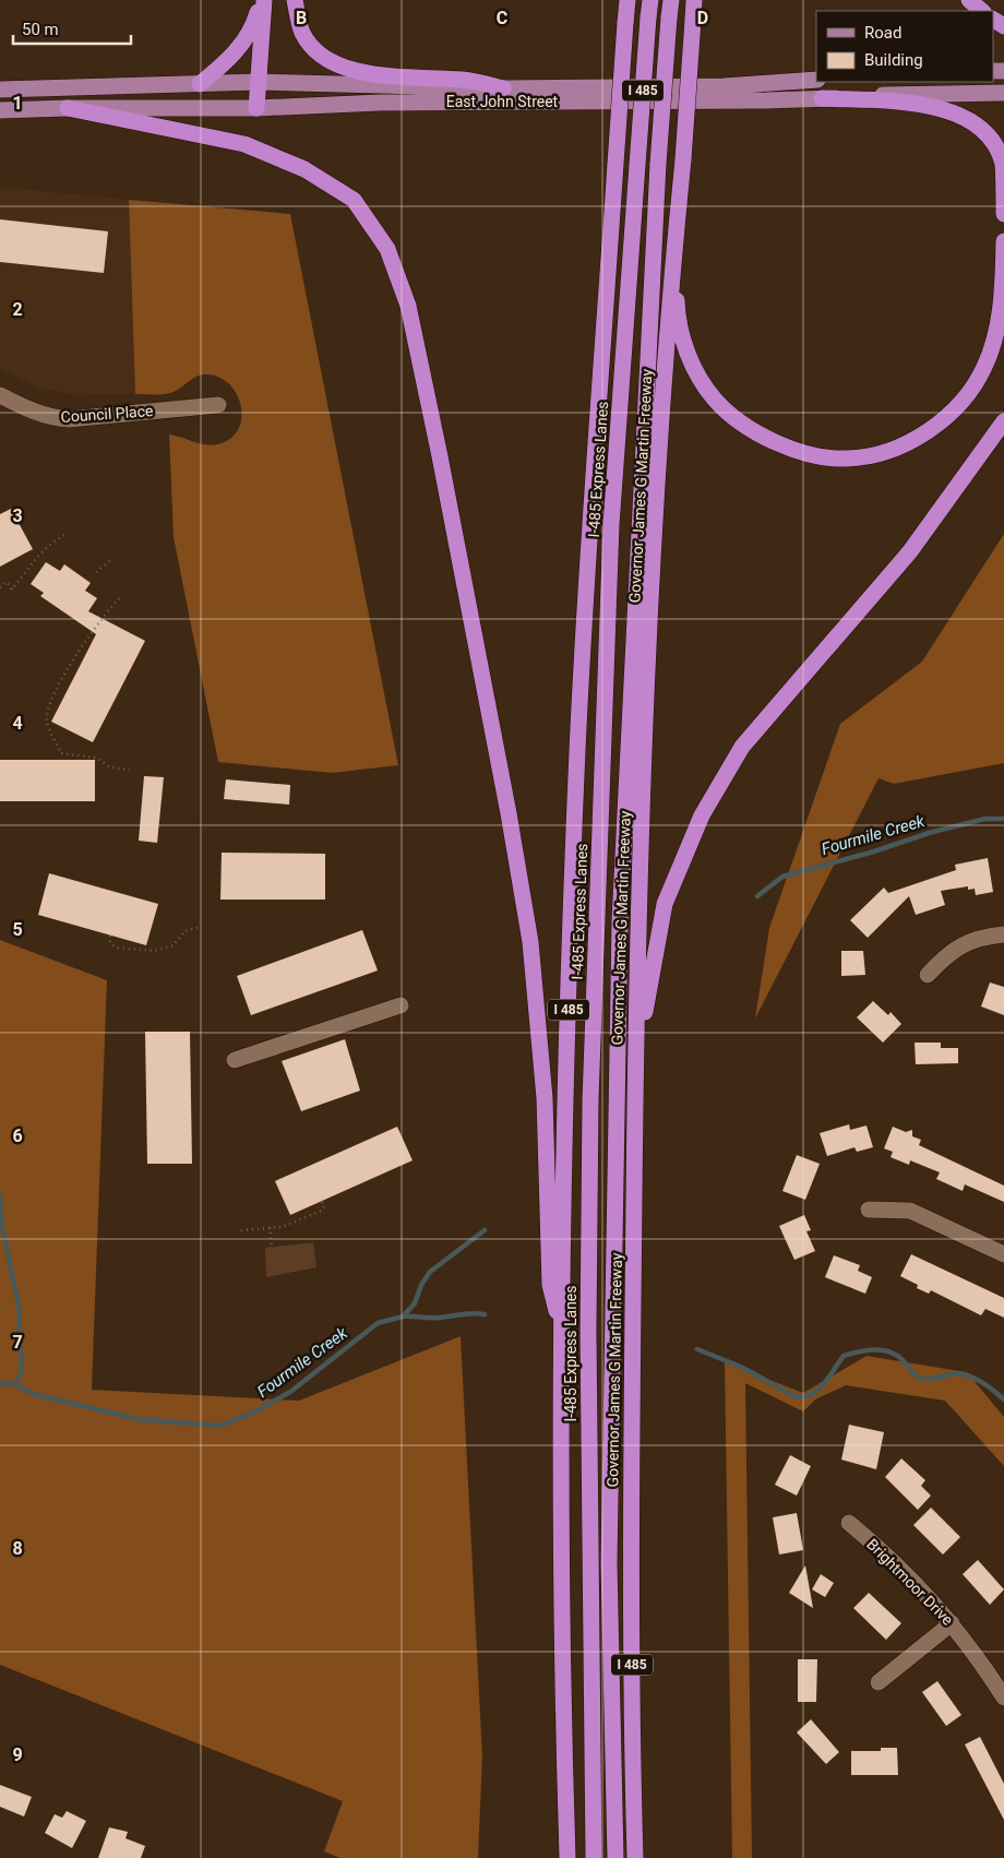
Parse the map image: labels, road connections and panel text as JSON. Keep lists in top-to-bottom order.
{
  "streets": {
    "highway": ["I 485", "I-485 Express Lanes", "Governor James G Martin Freeway"],
    "main road": ["East John Street"],
    "street": ["Council Place", "Brightmoor Drive"]
  },
  "water": ["Fourmile Creek"],
  "legend": ["Road", "Building"],
  "scale_bar": "50 m",
  "grid": {
    "columns": ["B", "C", "D"],
    "rows": [
      "1",
      "2",
      "3",
      "4",
      "5",
      "6",
      "7",
      "8",
      "9"
    ]
  }
}
